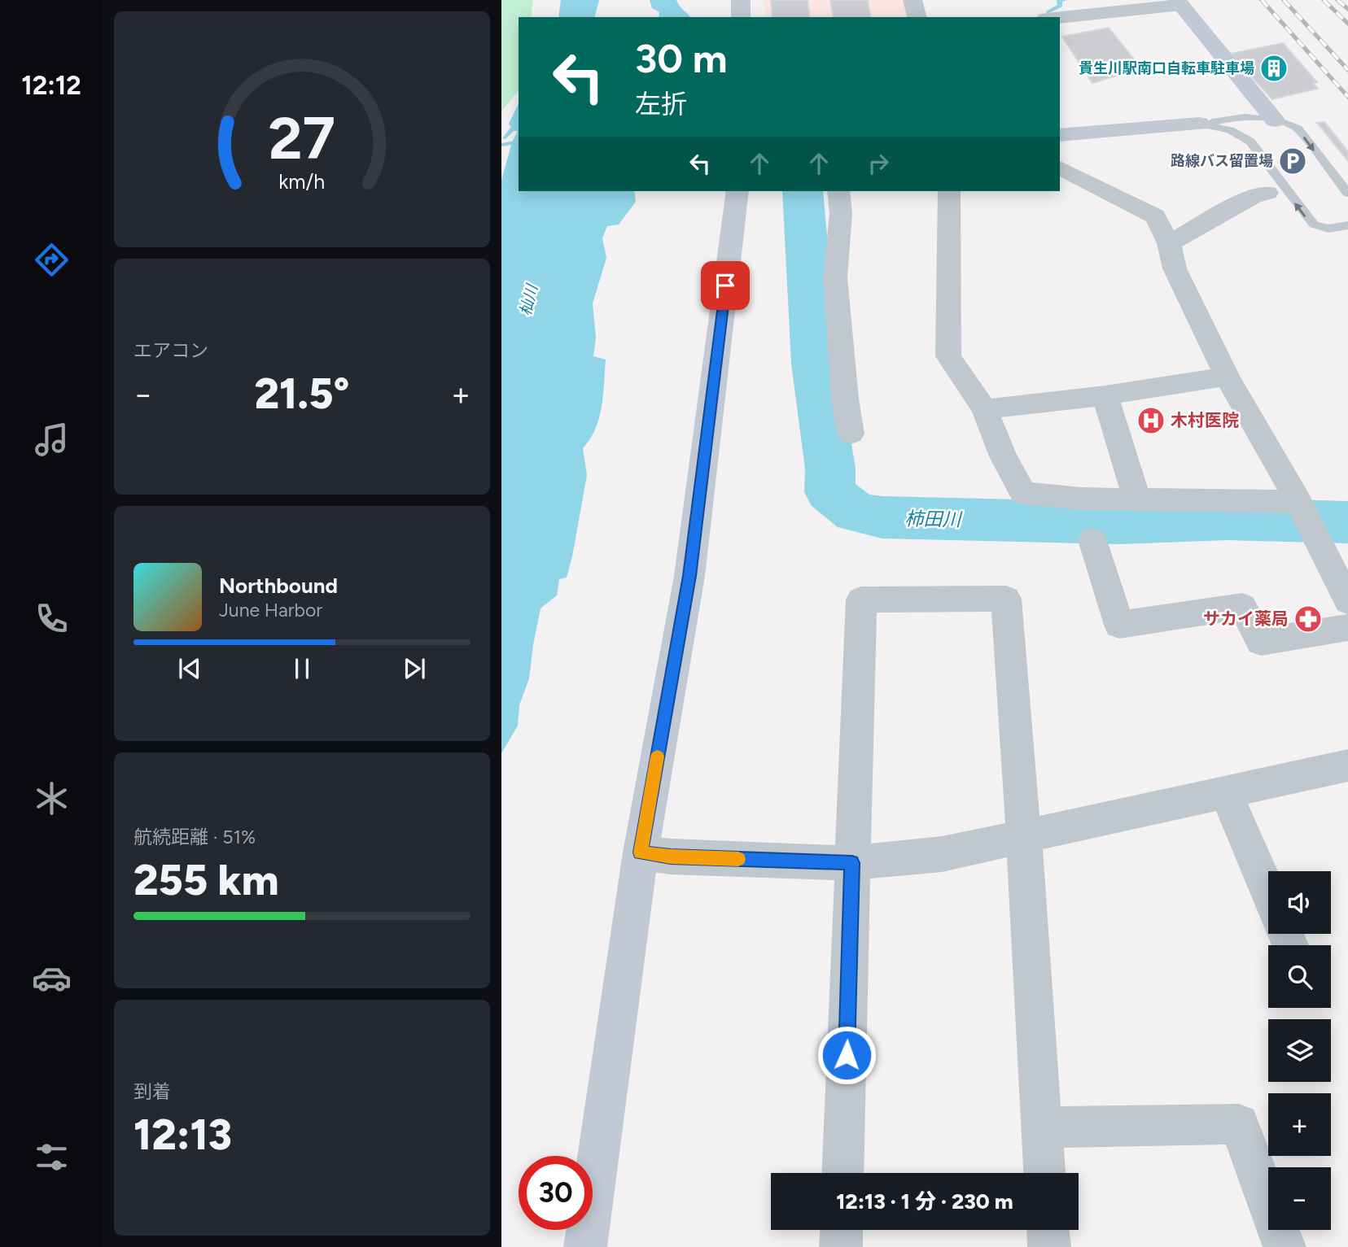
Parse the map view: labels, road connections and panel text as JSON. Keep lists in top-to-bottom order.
{
  "water": ["杣川", "柿田川"],
  "places": {
    "building": ["貴生川駅南口自転車駐車場"],
    "parking": ["路線バス留置場"],
    "hospital": ["木村医院"],
    "pharmacy": ["サカイ薬局"]
  },
  "page": {
    "tabs": "12:12",
    "turn": ["30 m", "左折"],
    "tile": [
      "エアコン",
      ["航続距離 · 51%", "255 km"],
      ["到着", "12:13"]
    ],
    "heat": ["−", "21.5°", "+"],
    "song": ["Northbound", "June Harbor"],
    "map_buttons": ["+", "−"],
    "limit": "30",
    "trip": "12:13 · 1 分 · 230 m",
    "gauge": ["27", "km/h"]
  }
}
